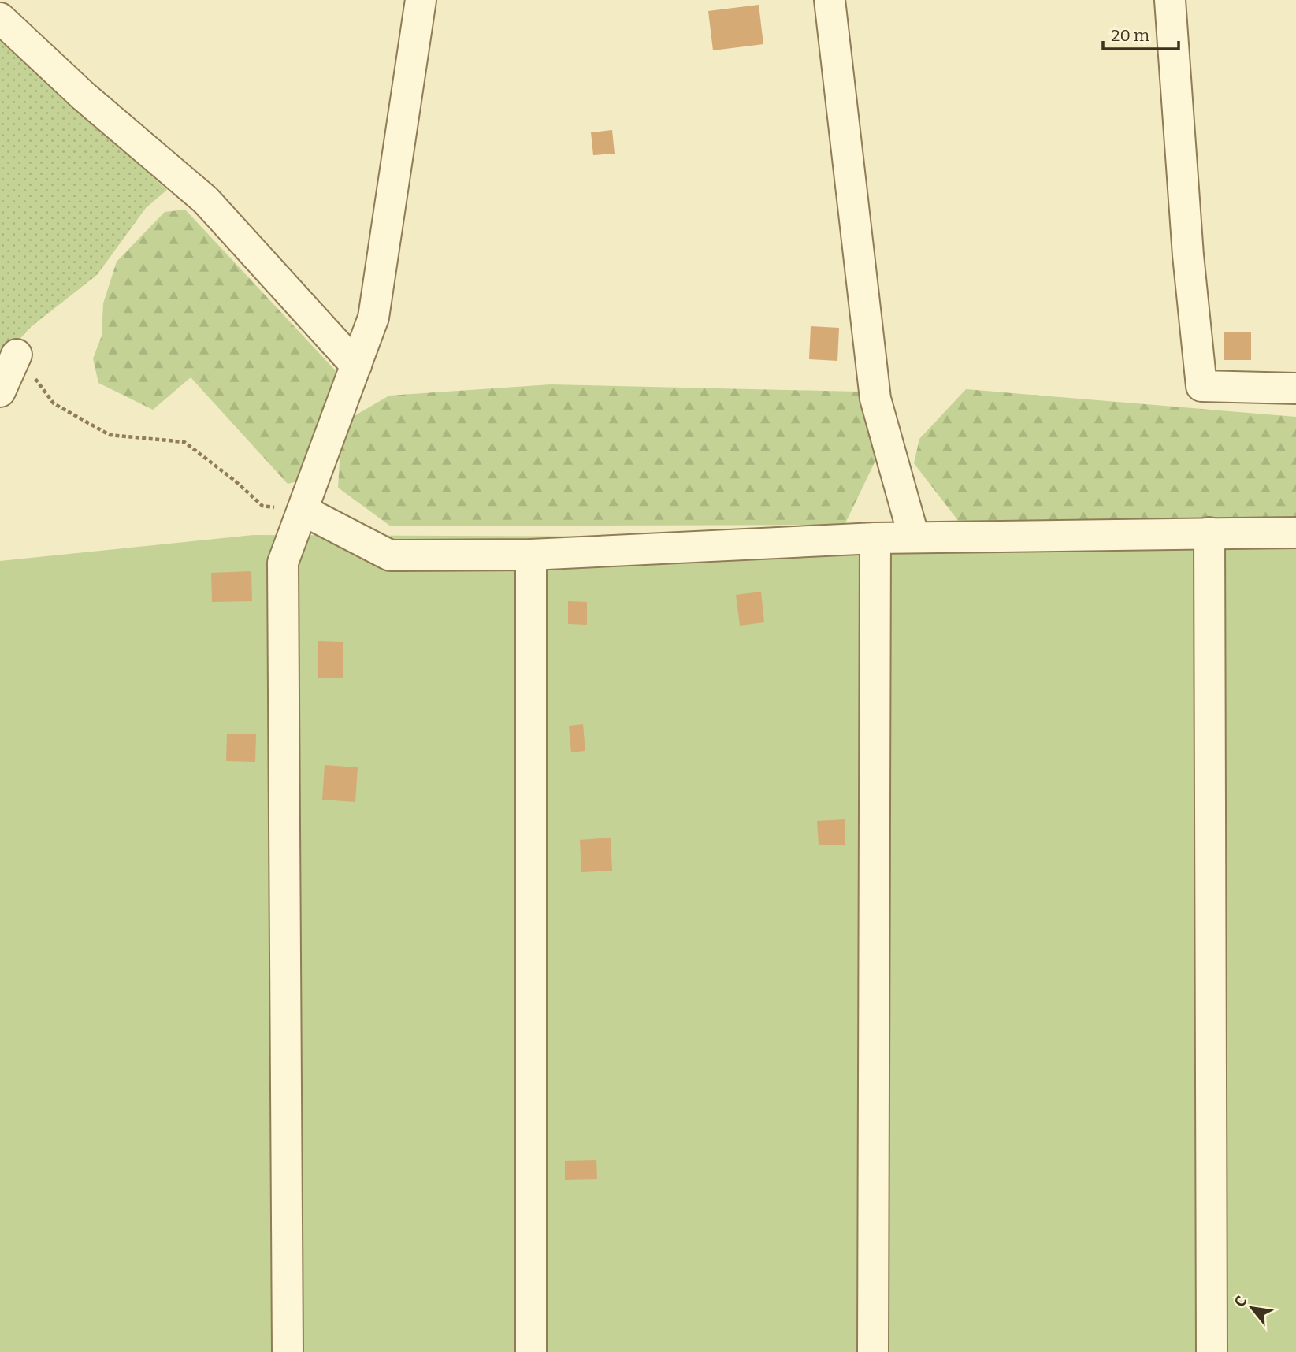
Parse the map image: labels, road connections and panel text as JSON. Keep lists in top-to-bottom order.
{
  "scale_bar": "20 m",
  "north": "top left"
}
